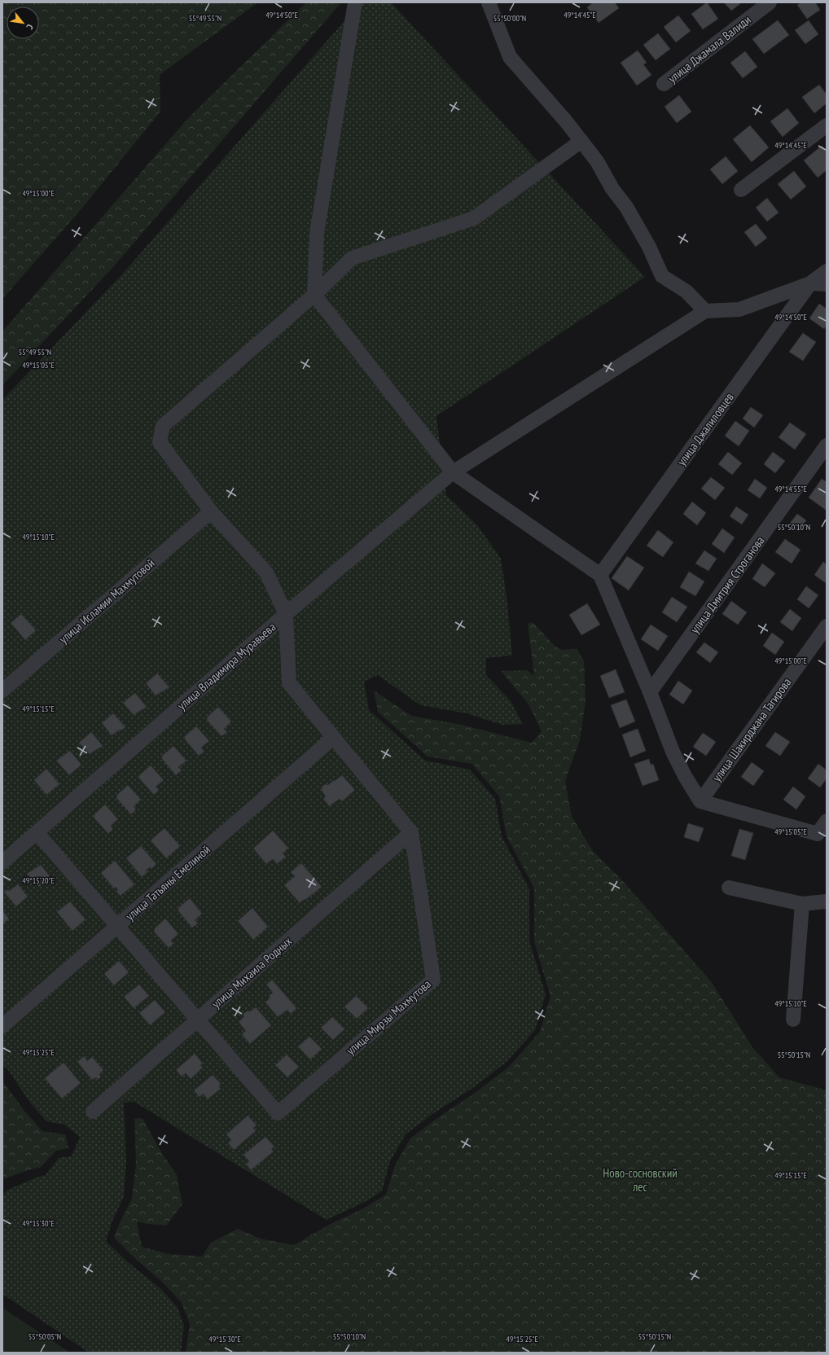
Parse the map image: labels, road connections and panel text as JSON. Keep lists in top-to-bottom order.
{
  "streets": {
    "street": [
      "улица Джамала Валиди",
      "улица Джалиловцев",
      "улица Дмитрия Строганова",
      "улица Исламии Махмутовой",
      "улица Владимира Муравьева",
      "улица Шакирджана Тагирова",
      "улица Татьяны Емелиной",
      "улица Михаила Родных",
      "улица Мирзы Махмутова"
    ]
  },
  "crossings": [
    ["улица Михаила Родных", "улица Мирзы Махмутова"]
  ],
  "parks": ["Ново-сосновский лес"],
  "north": "bottom right",
  "coordinates": [
    "49°14'50\"E",
    "49°14'45\"E",
    "55°49'55\"N",
    "55°50'00\"N",
    "49°15'00\"E",
    "49°15'05\"E",
    "49°14'55\"E",
    "55°50'10\"N",
    "49°15'10\"E",
    "49°15'15\"E",
    "49°15'20\"E",
    "49°15'25\"E",
    "55°50'15\"N",
    "49°15'30\"E",
    "55°50'05\"N"
  ]
}
